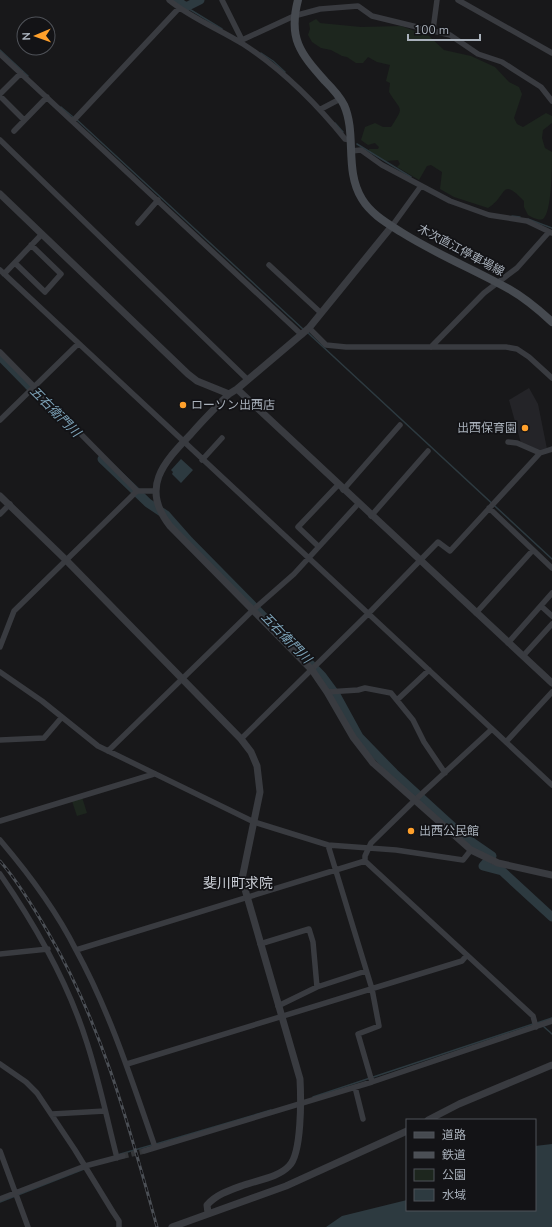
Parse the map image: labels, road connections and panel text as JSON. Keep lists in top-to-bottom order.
{
  "streets": {
    "main road": ["木次直江停車場線"]
  },
  "districts": ["斐川町求院"],
  "water": ["五右衛門川"],
  "places": ["ローソン出西店", "出西保育園", "出西公民館"],
  "legend": [
    "道路",
    "鉄道",
    "公園",
    "水域"
  ],
  "scale_bar": "100 m",
  "north": "left"
}
